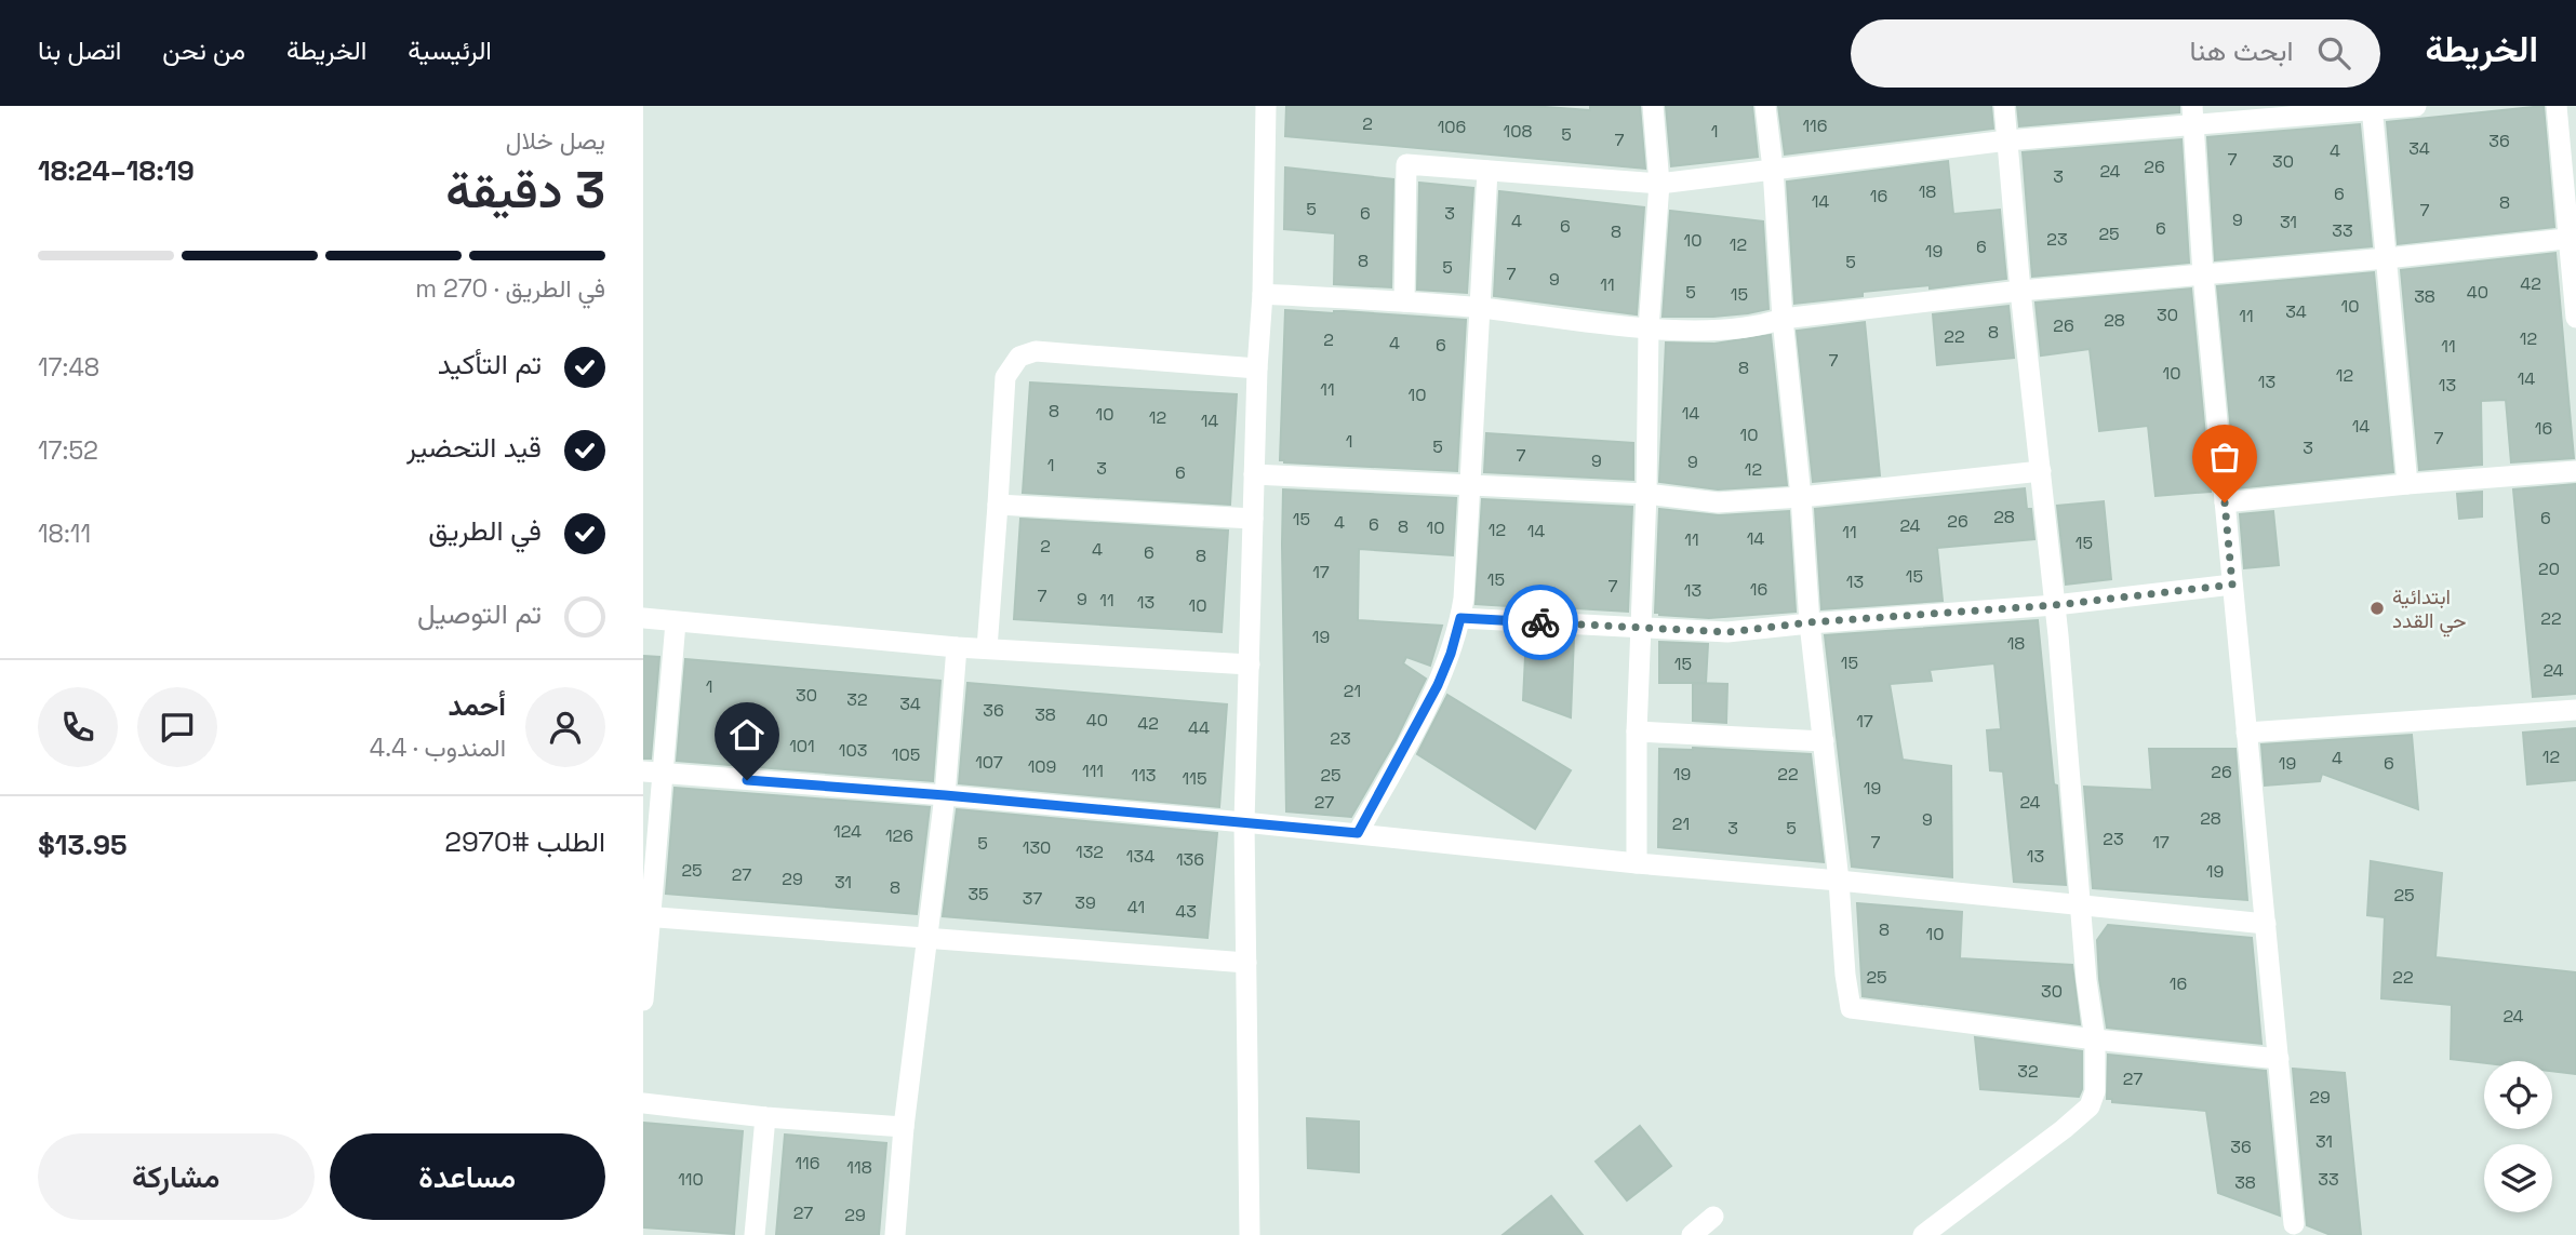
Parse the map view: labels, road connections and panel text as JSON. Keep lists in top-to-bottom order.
{
  "places": ["ابتدائية حي القدد"],
  "house_numbers": [
    "2",
    "116",
    "106",
    "108",
    "1",
    "5",
    "7",
    "36",
    "34",
    "4",
    "7",
    "30",
    "26",
    "24",
    "3",
    "18",
    "6",
    "16",
    "14",
    "8",
    "5",
    "7",
    "6",
    "3",
    "9",
    "4",
    "31",
    "6",
    "6",
    "33",
    "8",
    "25",
    "23",
    "10",
    "12",
    "6",
    "19",
    "8",
    "5",
    "5",
    "7",
    "9",
    "42",
    "11",
    "5",
    "40",
    "15",
    "38",
    "10",
    "34",
    "30",
    "11",
    "28",
    "26",
    "8",
    "22",
    "12",
    "2",
    "4",
    "6",
    "11",
    "7",
    "8",
    "10",
    "12",
    "14",
    "13",
    "13",
    "11",
    "10",
    "8",
    "14",
    "10",
    "12",
    "14",
    "14",
    "16",
    "10",
    "7",
    "1",
    "5",
    "3",
    "7",
    "9",
    "9",
    "1",
    "3",
    "12",
    "6",
    "28",
    "6",
    "15",
    "26",
    "4",
    "6",
    "24",
    "8",
    "10",
    "12",
    "14",
    "11",
    "14",
    "11",
    "15",
    "2",
    "4",
    "6",
    "8",
    "20",
    "17",
    "15",
    "15",
    "13",
    "7",
    "16",
    "13",
    "7",
    "9",
    "11",
    "13",
    "10",
    "22",
    "19",
    "18",
    "15",
    "15",
    "24",
    "1",
    "21",
    "30",
    "32",
    "34",
    "36",
    "38",
    "40",
    "17",
    "42",
    "44",
    "23",
    "101",
    "103",
    "105",
    "12",
    "4",
    "107",
    "19",
    "6",
    "109",
    "111",
    "26",
    "19",
    "22",
    "113",
    "25",
    "115",
    "19",
    "27",
    "24",
    "28",
    "9",
    "21",
    "3",
    "5",
    "124",
    "126",
    "23",
    "7",
    "17",
    "5",
    "130",
    "132",
    "134",
    "13",
    "136",
    "25",
    "19",
    "27",
    "29",
    "31",
    "8",
    "35",
    "25",
    "37",
    "39",
    "41",
    "43",
    "8",
    "10",
    "25",
    "22",
    "16",
    "30",
    "24",
    "32",
    "27",
    "29",
    "31",
    "36",
    "116",
    "118",
    "110",
    "33",
    "38",
    "27",
    "29"
  ],
  "page": {
    "header": "الخريطة",
    "search": "ابحث هنا",
    "nav": [
      "الرئيسية",
      "الخريطة",
      "من نحن",
      "اتصل بنا"
    ],
    "heading": ["3 دقيقة", "يصل خلال", "18:19–18:24"],
    "panel": [
      "أحمد",
      "المندوب · 4.4",
      "الطلب #2970",
      "$13.95"
    ],
    "bar": "في الطريق · 270 m",
    "list": [
      ["تم التأكيد", "17:48"],
      ["قيد التحضير", "17:52"],
      ["في الطريق", "18:11"],
      "تم التوصيل"
    ],
    "buttons": ["مساعدة", "مشاركة"]
  }
}
